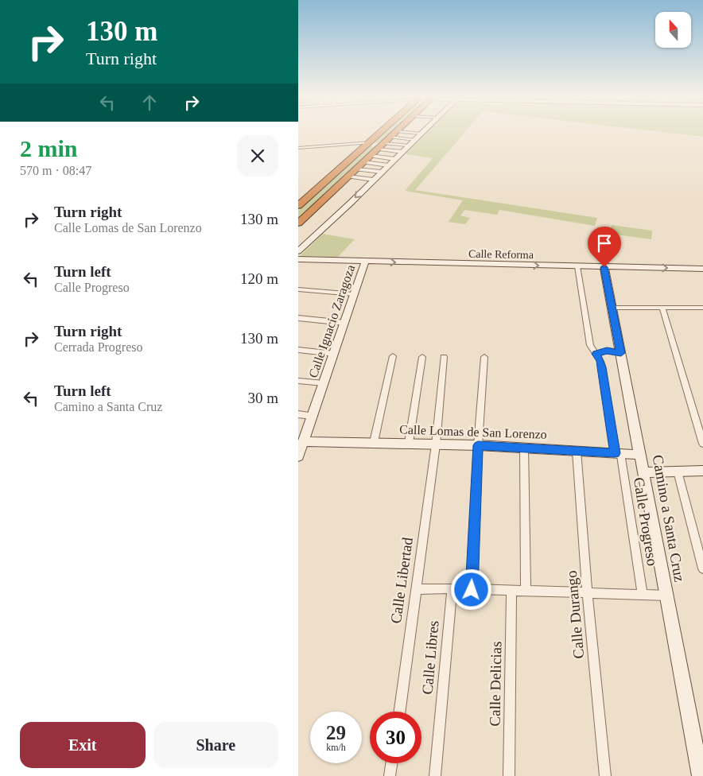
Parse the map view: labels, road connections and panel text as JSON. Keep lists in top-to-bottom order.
{
  "streets": {
    "street": [
      "Calle Reforma",
      "Calle Ignacio Zaragoza",
      "Calle Lomas de San Lorenzo",
      "Camino a Santa Cruz",
      "Calle Progreso",
      "Calle Libertad",
      "Calle Durango",
      "Calle Libres",
      "Calle Delicias"
    ]
  },
  "crossings": [
    ["Calle Reforma", "Calle Ignacio Zaragoza"],
    ["Calle Reforma", "Camino a Santa Cruz"],
    ["Calle Reforma", "Calle Progreso"],
    ["Calle Ignacio Zaragoza", "Calle Lomas de San Lorenzo"],
    ["Calle Lomas de San Lorenzo", "Camino a Santa Cruz"],
    ["Calle Lomas de San Lorenzo", "Calle Progreso"],
    ["Calle Lomas de San Lorenzo", "Calle Libertad"],
    ["Calle Lomas de San Lorenzo", "Calle Durango"]
  ],
  "north": "top",
  "page": {
    "turn": ["130 m", "Turn right"],
    "heading": ["2 min", "570 m · 08:47"],
    "list": [
      {
        "name": "Turn right",
        "note": "Calle Lomas de San Lorenzo",
        "value": "130 m"
      },
      {
        "name": "Turn left",
        "note": "Calle Progreso",
        "value": "120 m"
      },
      {
        "name": "Turn right",
        "note": "Cerrada Progreso",
        "value": "130 m"
      },
      {
        "name": "Turn left",
        "note": "Camino a Santa Cruz",
        "value": "30 m"
      }
    ],
    "speed": "29 km/h",
    "limit": "30",
    "buttons": ["Exit", "Share"]
  }
}
